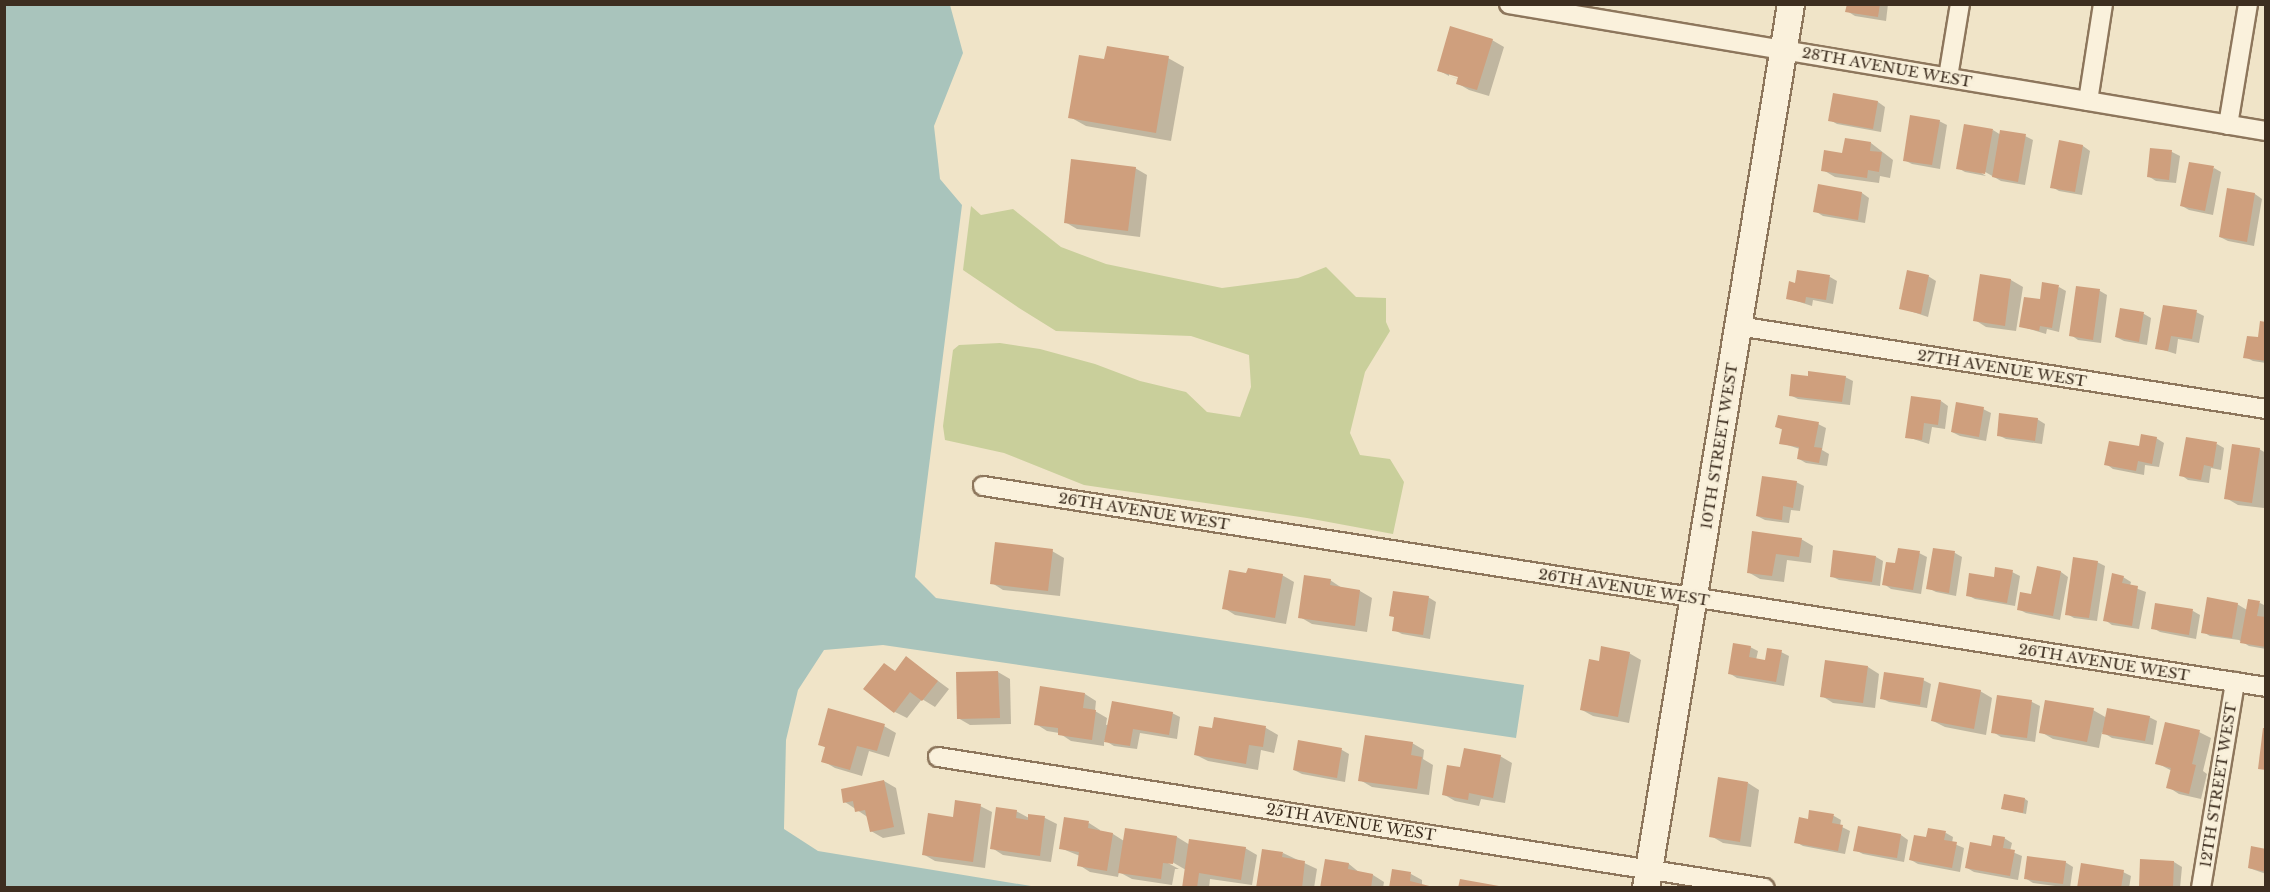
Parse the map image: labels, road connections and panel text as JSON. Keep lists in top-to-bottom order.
{
  "streets": {
    "street": [
      "28TH AVENUE WEST",
      "27TH AVENUE WEST",
      "10TH STREET WEST",
      "26TH AVENUE WEST",
      "12TH STREET WEST",
      "25TH AVENUE WEST"
    ]
  },
  "crossings": [
    ["28TH AVENUE WEST", "10TH STREET WEST"],
    ["27TH AVENUE WEST", "10TH STREET WEST"],
    ["10TH STREET WEST", "26TH AVENUE WEST"],
    ["10TH STREET WEST", "25TH AVENUE WEST"],
    ["26TH AVENUE WEST", "12TH STREET WEST"]
  ]
}
